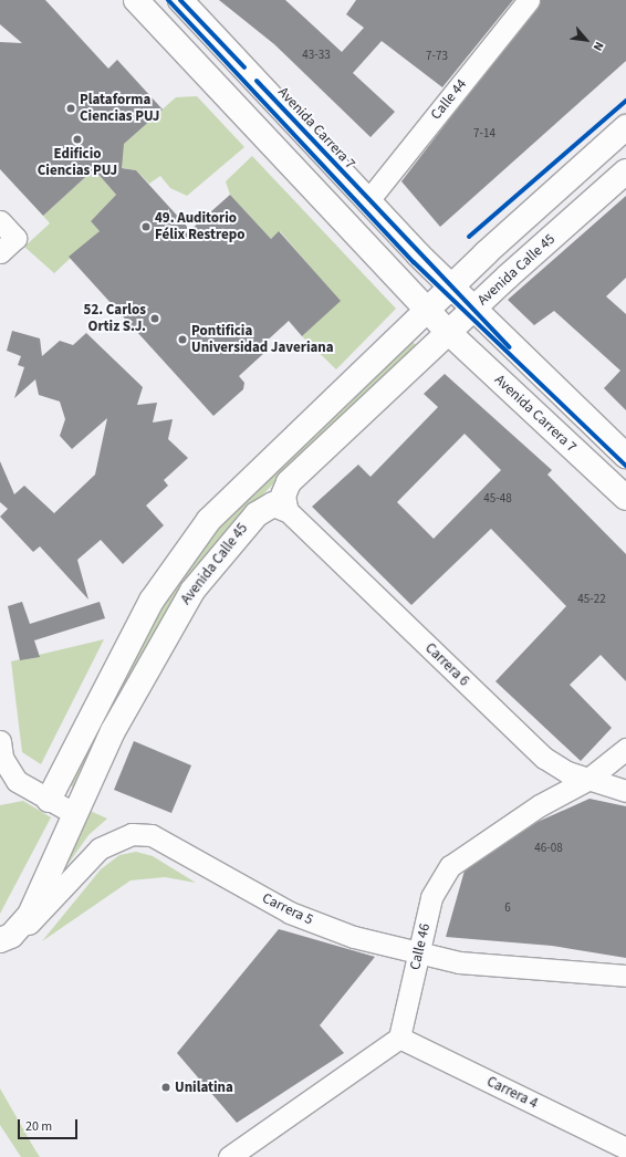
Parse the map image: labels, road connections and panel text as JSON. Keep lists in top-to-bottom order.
{
  "streets": {
    "main road": ["Avenida Carrera 7", "Avenida Calle 45"],
    "street": [
      "Calle 44",
      "Carrera 6",
      "Carrera 5",
      "Calle 46",
      "Carrera 4"
    ]
  },
  "crossings": [
    ["Calle 44", "Avenida Carrera 7"],
    ["Avenida Carrera 7", "Avenida Calle 45"],
    ["Avenida Calle 45", "Carrera 6"],
    ["Avenida Calle 45", "Carrera 5"],
    ["Carrera 6", "Calle 46"],
    ["Carrera 5", "Calle 46"],
    ["Calle 46", "Carrera 4"]
  ],
  "places": [
    "Plataforma Ciencias PUJ",
    "Edificio Ciencias PUJ",
    "49. Auditorio Félix Restrepo",
    "52. Carlos Ortiz S.J.",
    "Pontificia Universidad Javeriana",
    "Unilatina"
  ],
  "house_numbers": [
    "43-33",
    "7-73",
    "7-14",
    "45-48",
    "45-22",
    "46-08",
    "6"
  ],
  "scale_bar": "20 m",
  "north": "bottom right"
}
